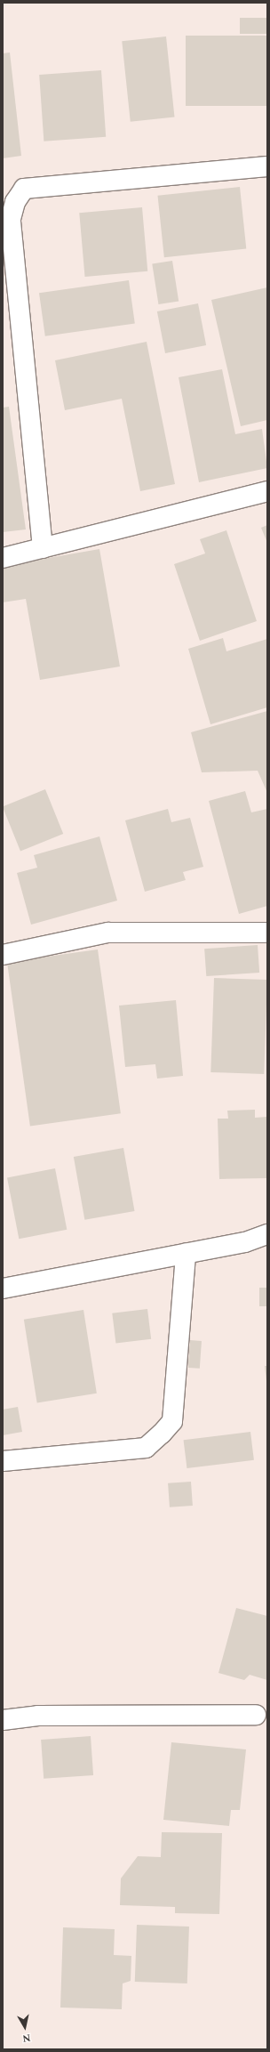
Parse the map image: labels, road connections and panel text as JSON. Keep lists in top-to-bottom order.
{
  "north": "bottom"
}
